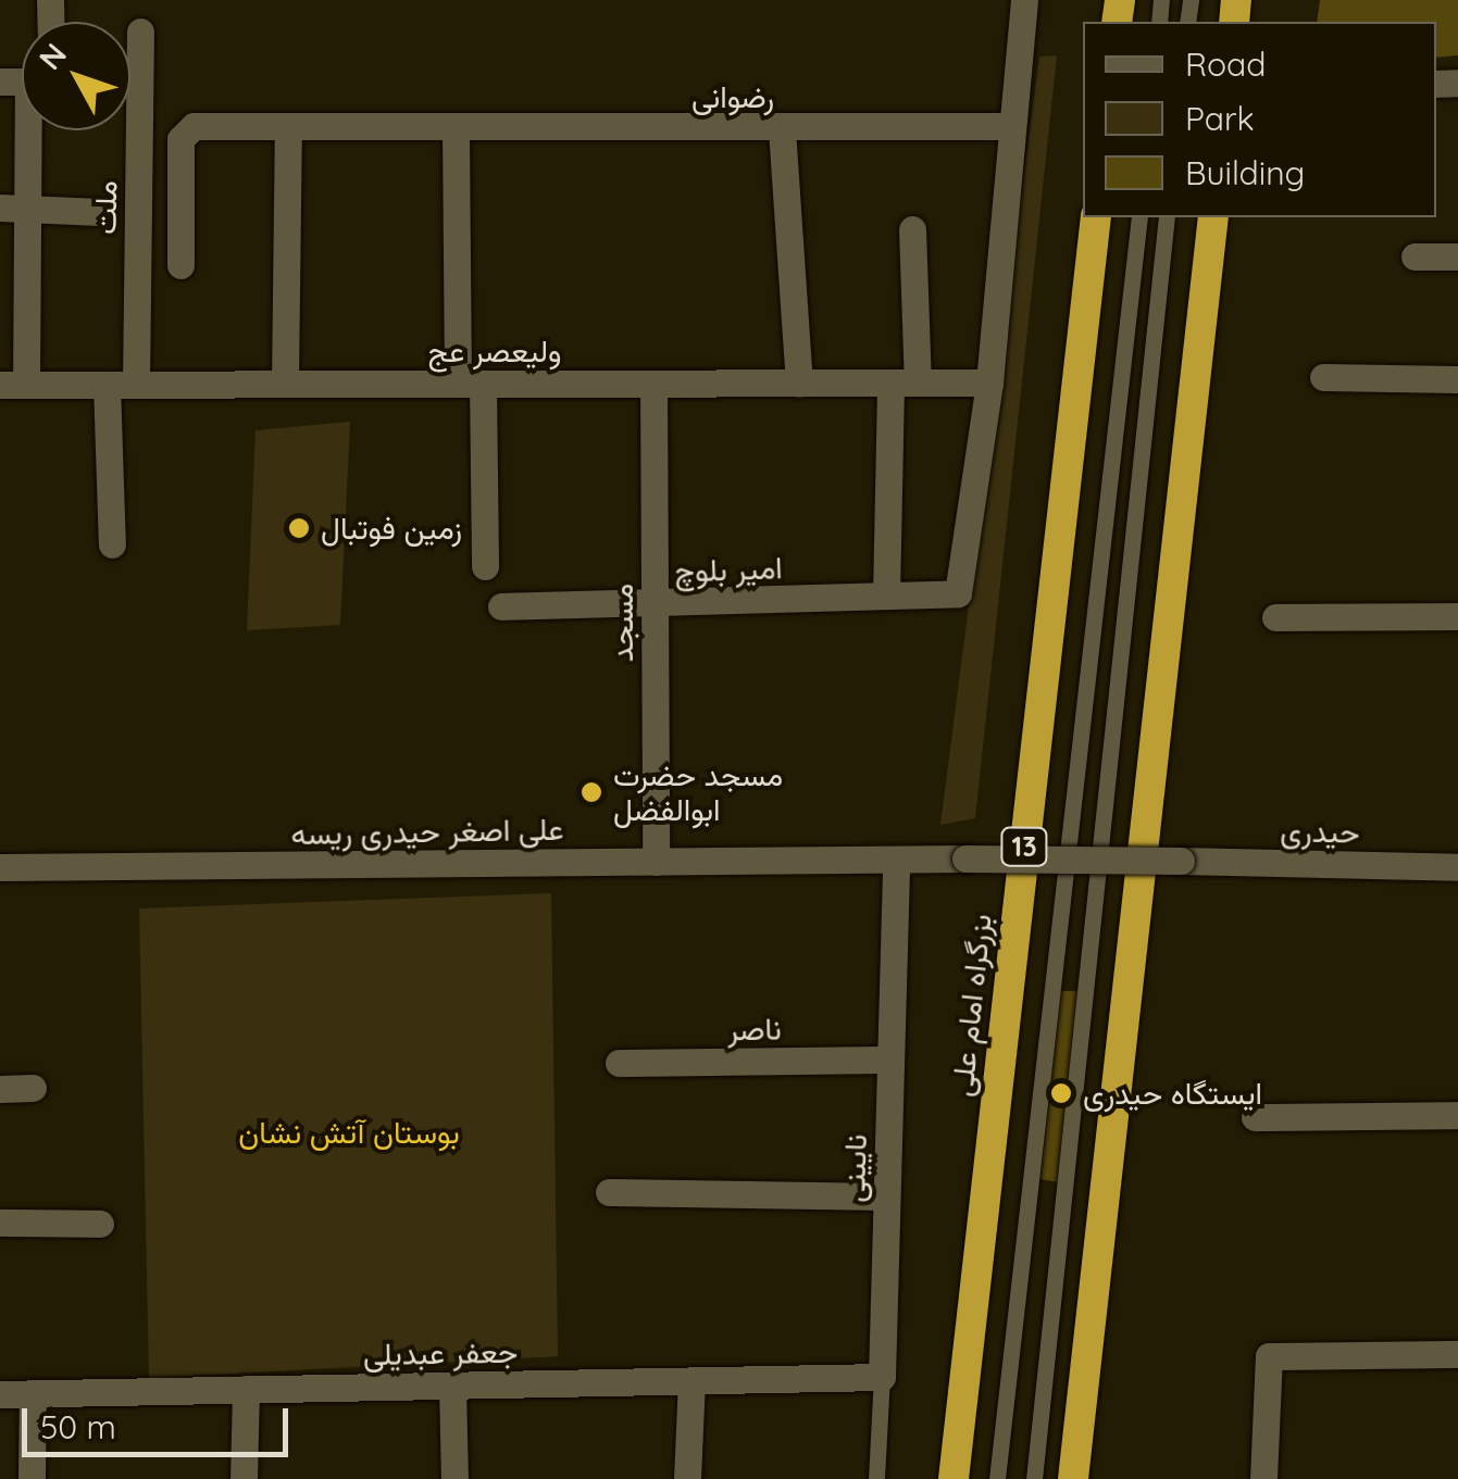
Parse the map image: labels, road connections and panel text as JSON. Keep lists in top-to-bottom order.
{
  "streets": {
    "highway": ["13", "بزرگراه امام علی"],
    "street": [
      "رضوانی",
      "ملت",
      "ولیعصر عج",
      "امیر بلوچ",
      "مسجد",
      "علی اصغر حیدری ریسه",
      "حیدری",
      "ناصر",
      "نایینی",
      "جعفر عبدیلی"
    ]
  },
  "crossings": [
    ["ملت", "ولیعصر عج"],
    ["ولیعصر عج", "امیر بلوچ"],
    ["ولیعصر عج", "مسجد"],
    ["امیر بلوچ", "مسجد"],
    ["مسجد", "علی اصغر حیدری ریسه"],
    ["علی اصغر حیدری ریسه", "حیدری"],
    ["علی اصغر حیدری ریسه", "نایینی"],
    ["ناصر", "نایینی"],
    ["نایینی", "جعفر عبدیلی"]
  ],
  "parks": ["بوستان آتش نشان"],
  "places": ["زمین فوتبال", "مسجد حضرت ابوالفضل", "ایستگاه حیدری"],
  "legend": ["Road", "Park", "Building"],
  "scale_bar": "50 m",
  "north": "top left"
}
